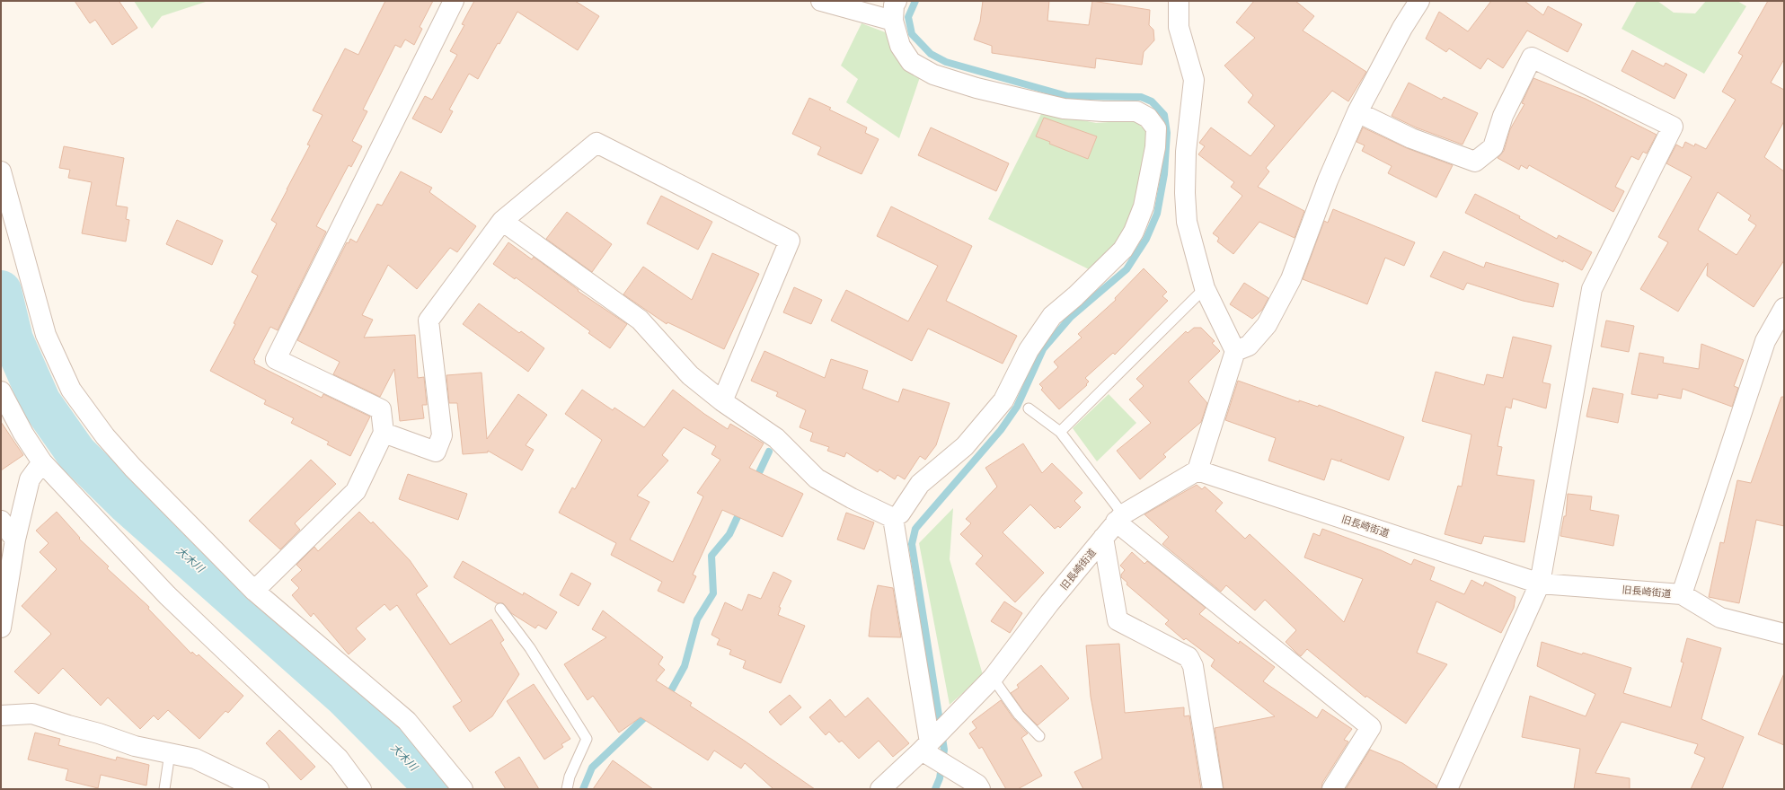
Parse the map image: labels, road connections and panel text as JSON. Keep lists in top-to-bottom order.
{
  "streets": {
    "street": ["旧長崎街道"]
  },
  "water": ["大木川"]
}
